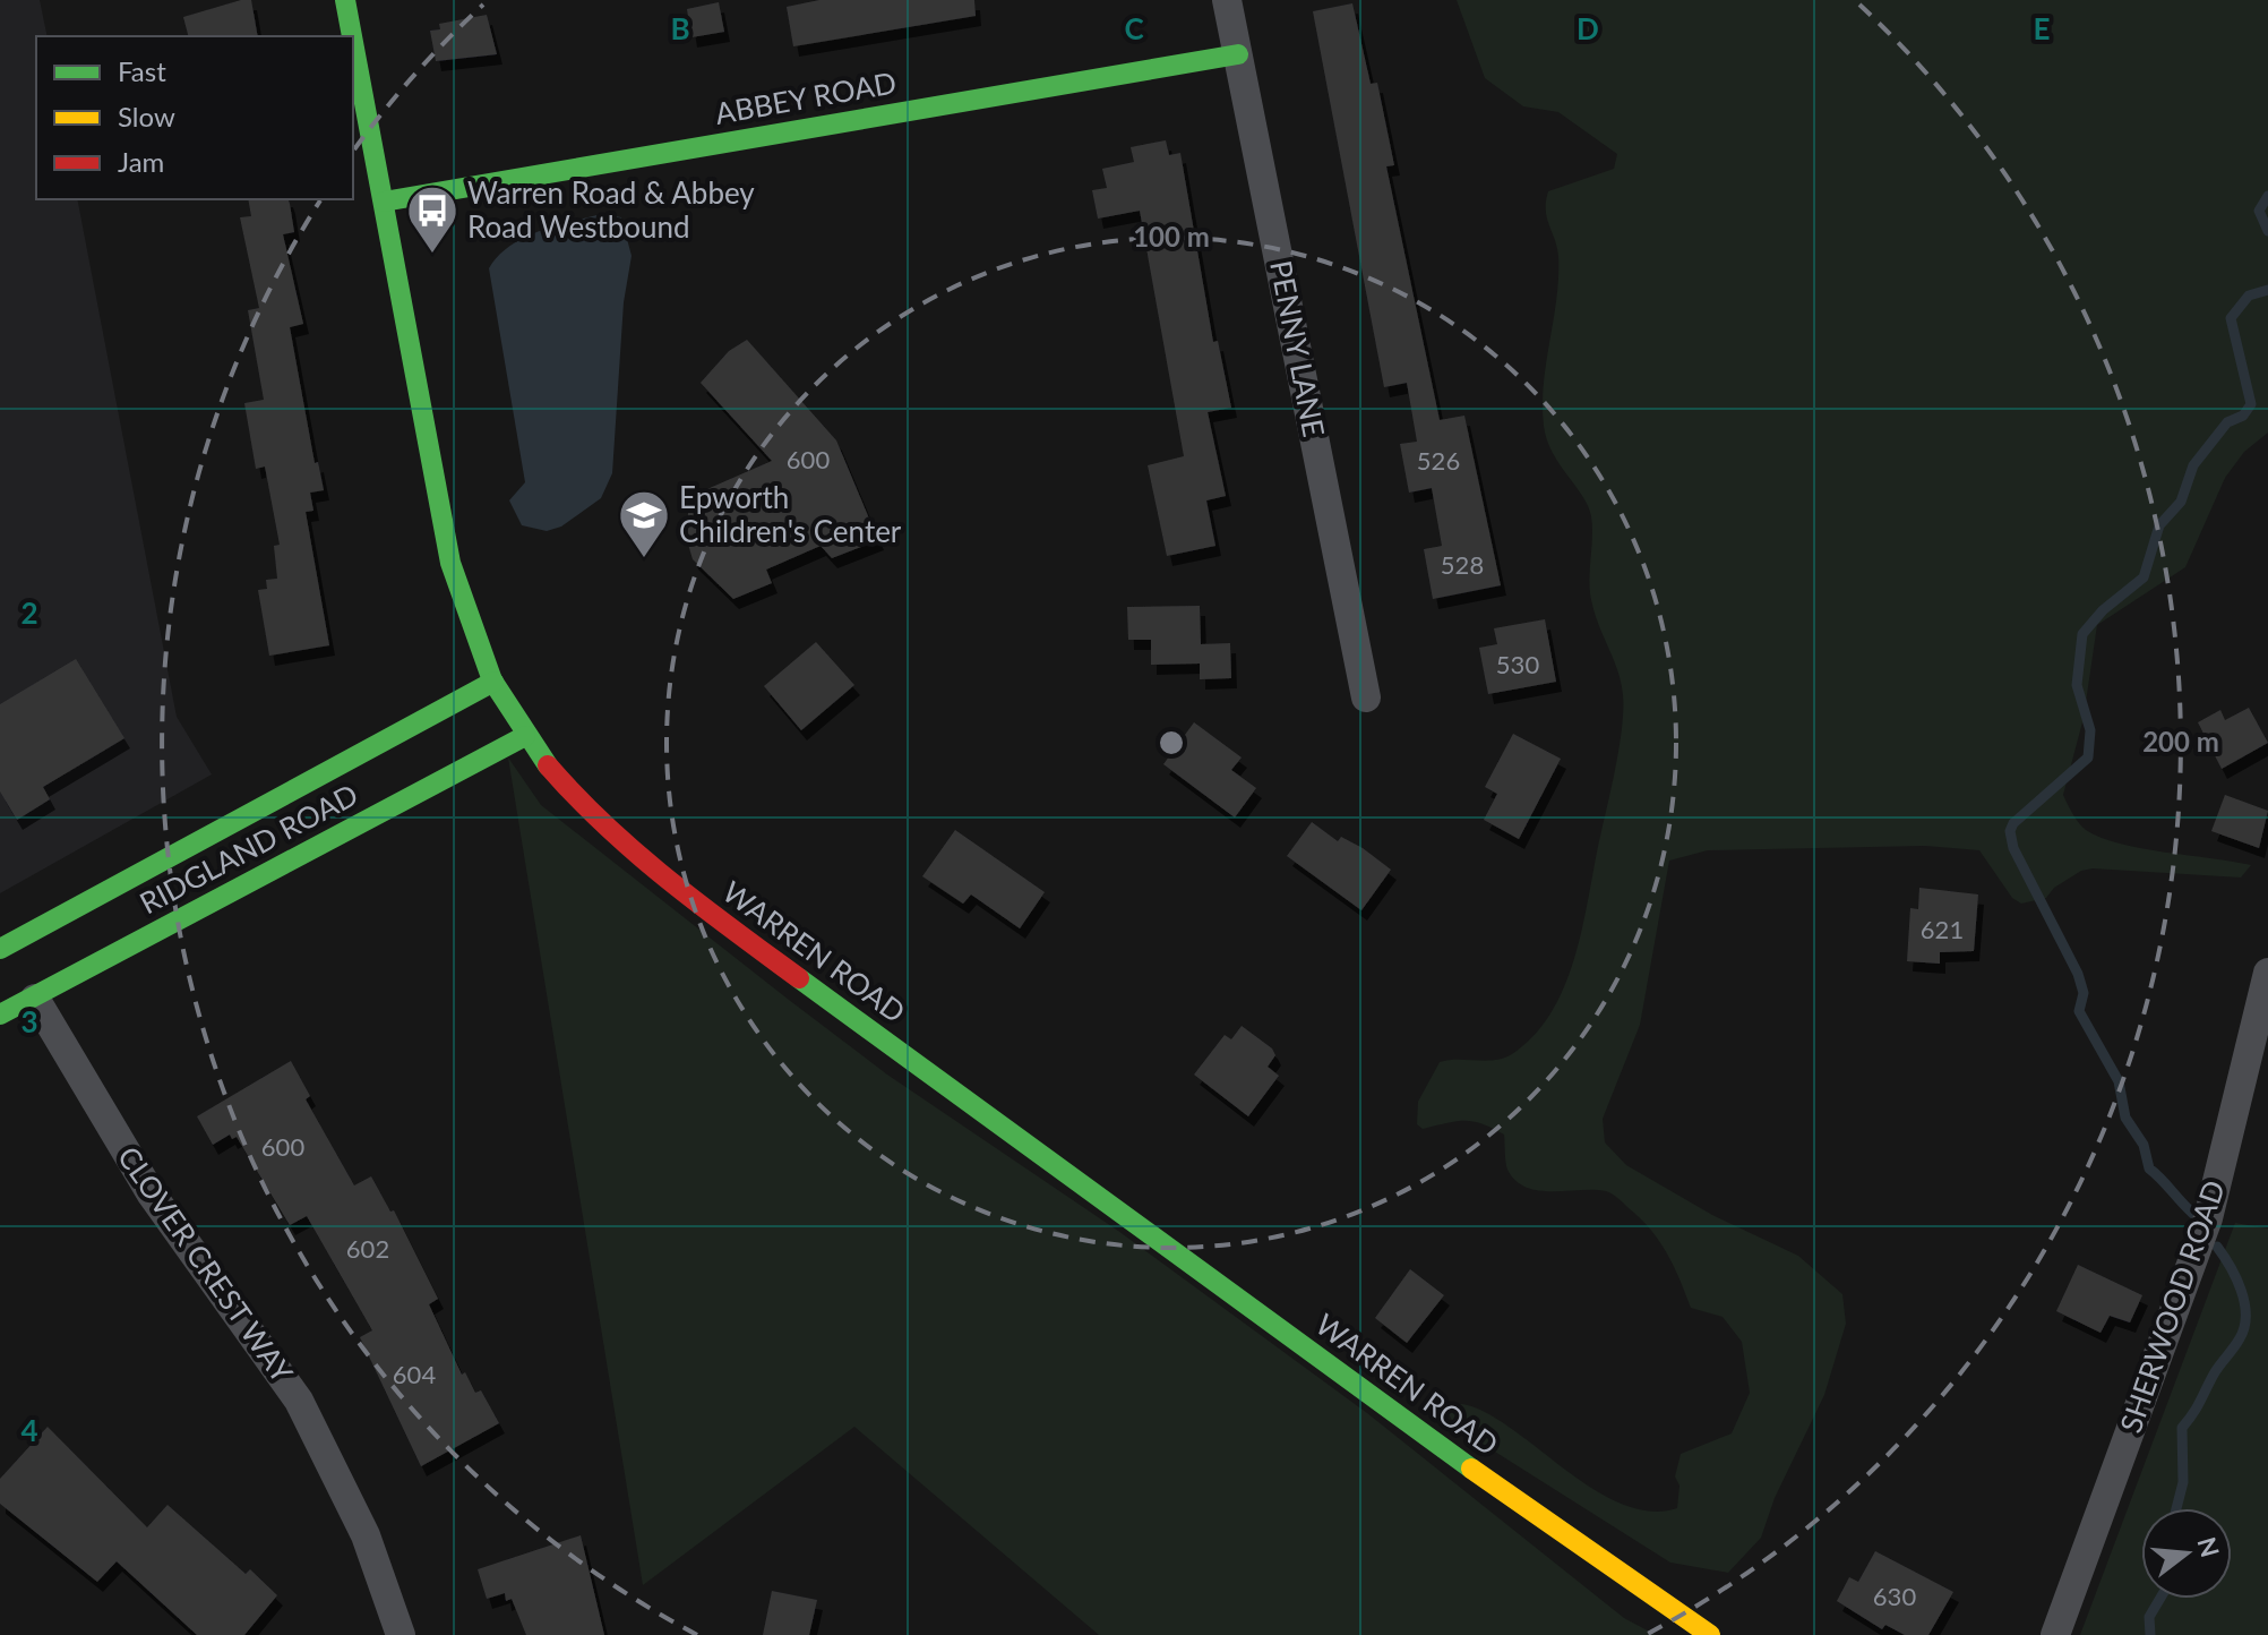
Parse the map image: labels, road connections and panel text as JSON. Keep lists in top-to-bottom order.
{
  "streets": {
    "street": [
      "ABBEY ROAD",
      "PENNY LANE",
      "RIDGLAND ROAD",
      "WARREN ROAD",
      "CLOVER CREST WAY",
      "SHERWOOD ROAD"
    ]
  },
  "crossings": [
    ["ABBEY ROAD", "PENNY LANE"],
    ["ABBEY ROAD", "WARREN ROAD"],
    ["RIDGLAND ROAD", "WARREN ROAD"],
    ["RIDGLAND ROAD", "CLOVER CREST WAY"]
  ],
  "places": {
    "bus stop": ["Warren Road & Abbey Road Westbound"],
    "school or university": ["Epworth Children's Center"]
  },
  "house_numbers": [
    "600",
    "526",
    "528",
    "530",
    "621",
    "600",
    "602",
    "604",
    "630"
  ],
  "legend": ["Fast", "Slow", "Jam"],
  "north": "right",
  "grid": {
    "columns": [
      "B",
      "C",
      "D",
      "E"
    ],
    "rows": ["2", "3", "4"]
  },
  "rings": ["100 m", "200 m"]
}
